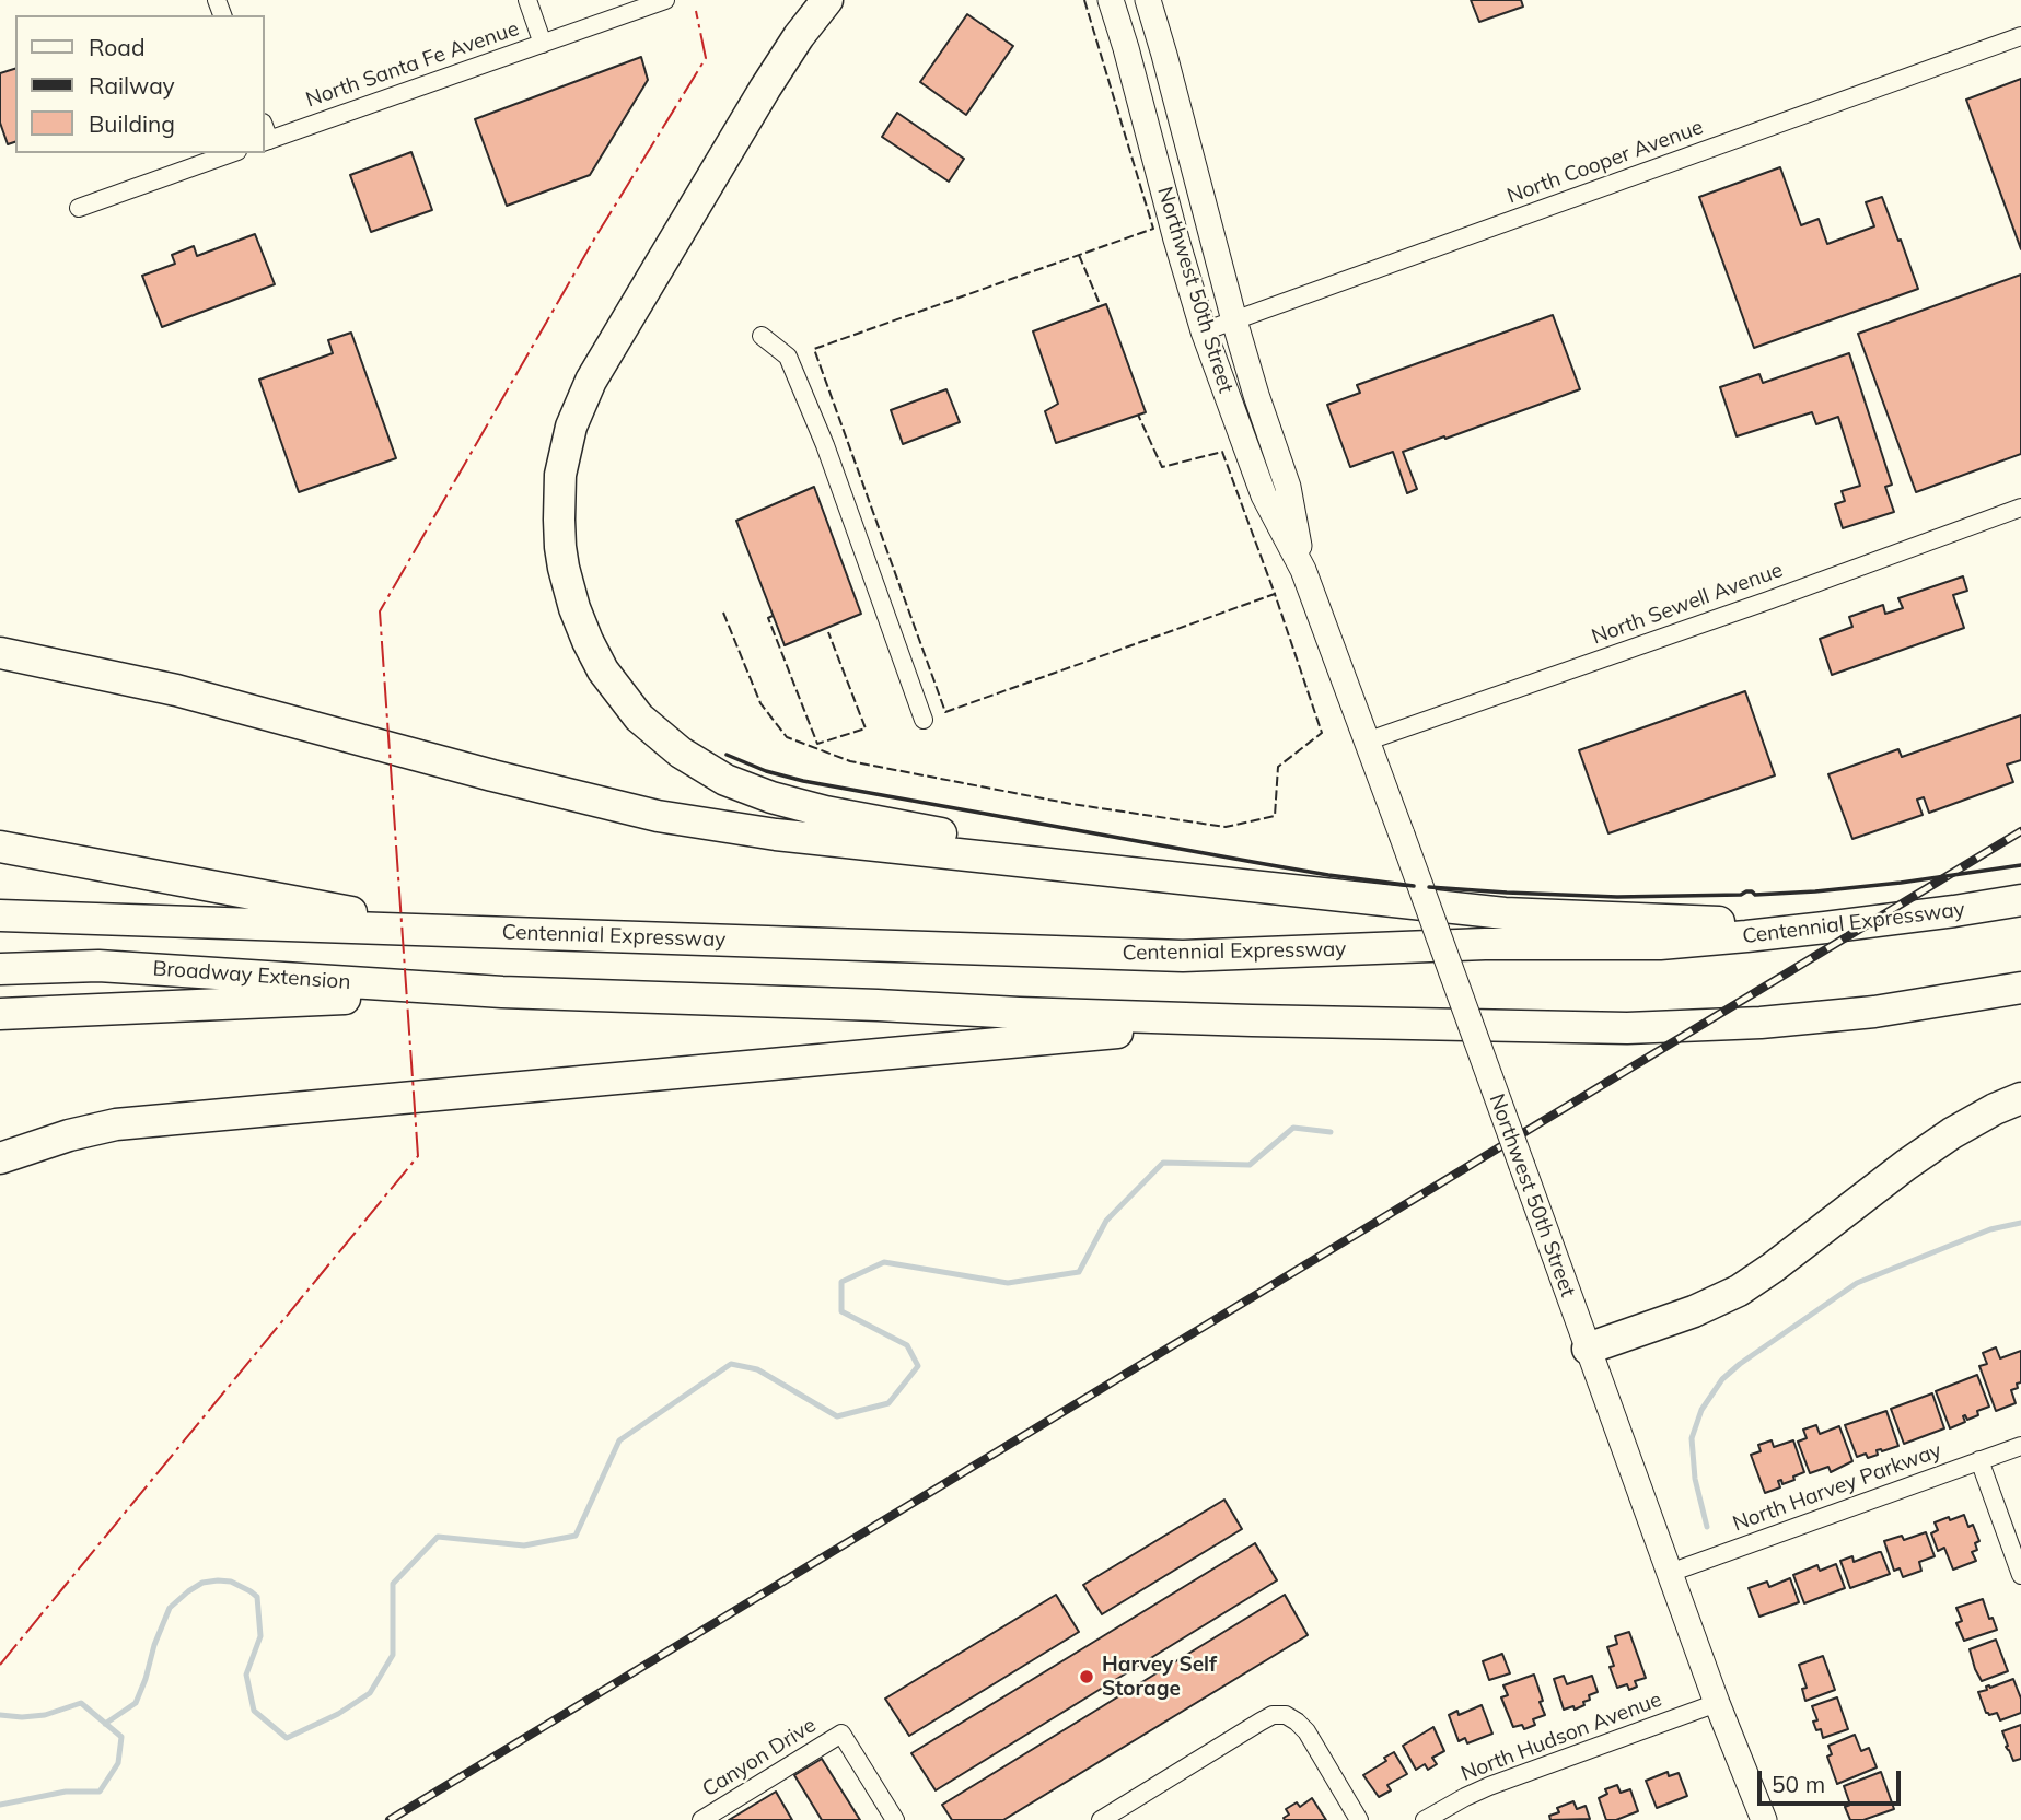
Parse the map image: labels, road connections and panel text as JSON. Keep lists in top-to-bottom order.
{
  "streets": {
    "highway": ["Centennial Expressway", "Broadway Extension"],
    "main road": ["Northwest 50th Street"],
    "street": [
      "North Santa Fe Avenue",
      "North Cooper Avenue",
      "North Sewell Avenue",
      "North Harvey Parkway",
      "North Hudson Avenue",
      "Canyon Drive"
    ]
  },
  "crossings": [
    ["North Cooper Avenue", "Northwest 50th Street"],
    ["Northwest 50th Street", "North Sewell Avenue"],
    ["Northwest 50th Street", "North Harvey Parkway"],
    ["Northwest 50th Street", "North Hudson Avenue"]
  ],
  "places": ["Harvey Self Storage"],
  "legend": ["Road", "Railway", "Building"],
  "scale_bar": "50 m"
}
